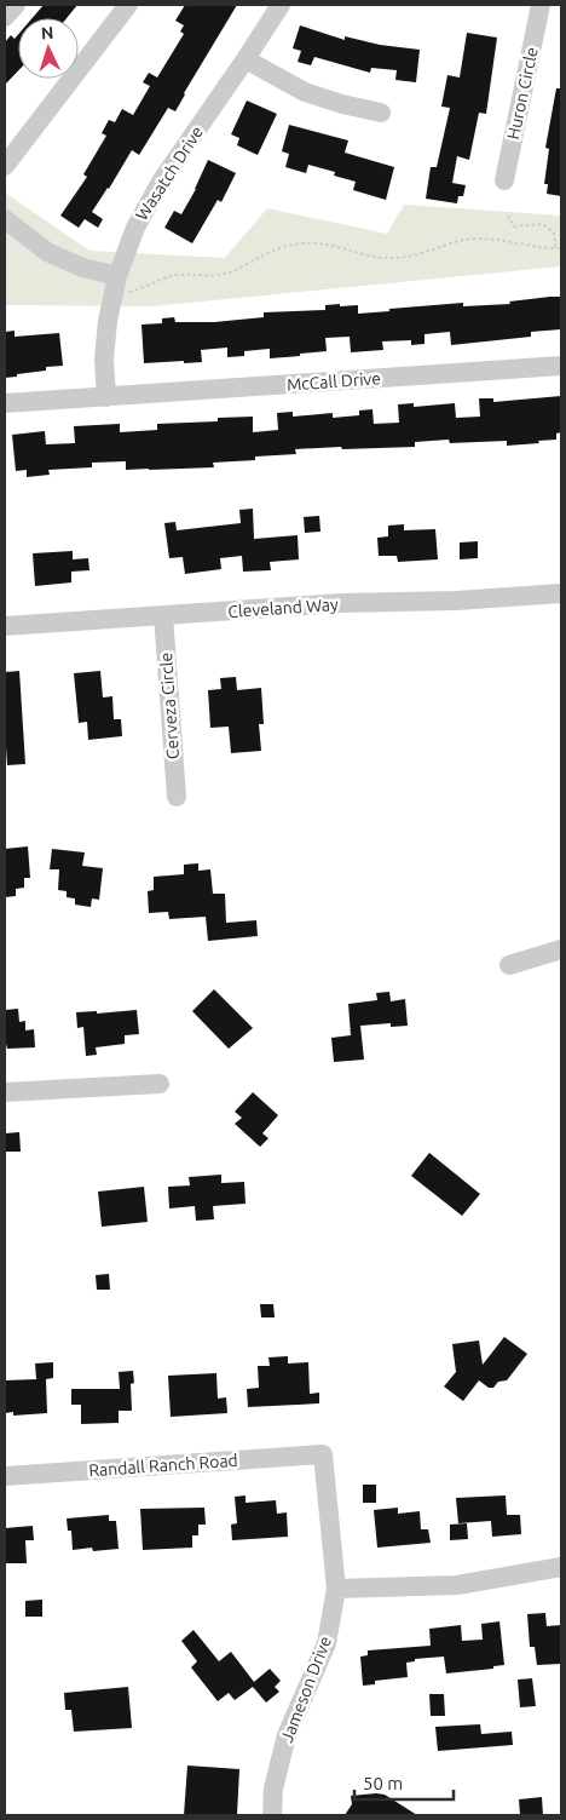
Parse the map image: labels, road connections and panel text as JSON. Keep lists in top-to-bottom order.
{
  "streets": {
    "street": [
      "Huron Circle",
      "Wasatch Drive",
      "McCall Drive",
      "Cleveland Way",
      "Cerveza Circle",
      "Randall Ranch Road",
      "Jameson Drive"
    ]
  },
  "crossings": [
    ["Wasatch Drive", "McCall Drive"],
    ["Cleveland Way", "Cerveza Circle"],
    ["Randall Ranch Road", "Jameson Drive"]
  ],
  "scale_bar": "50 m",
  "north": "top"
}
